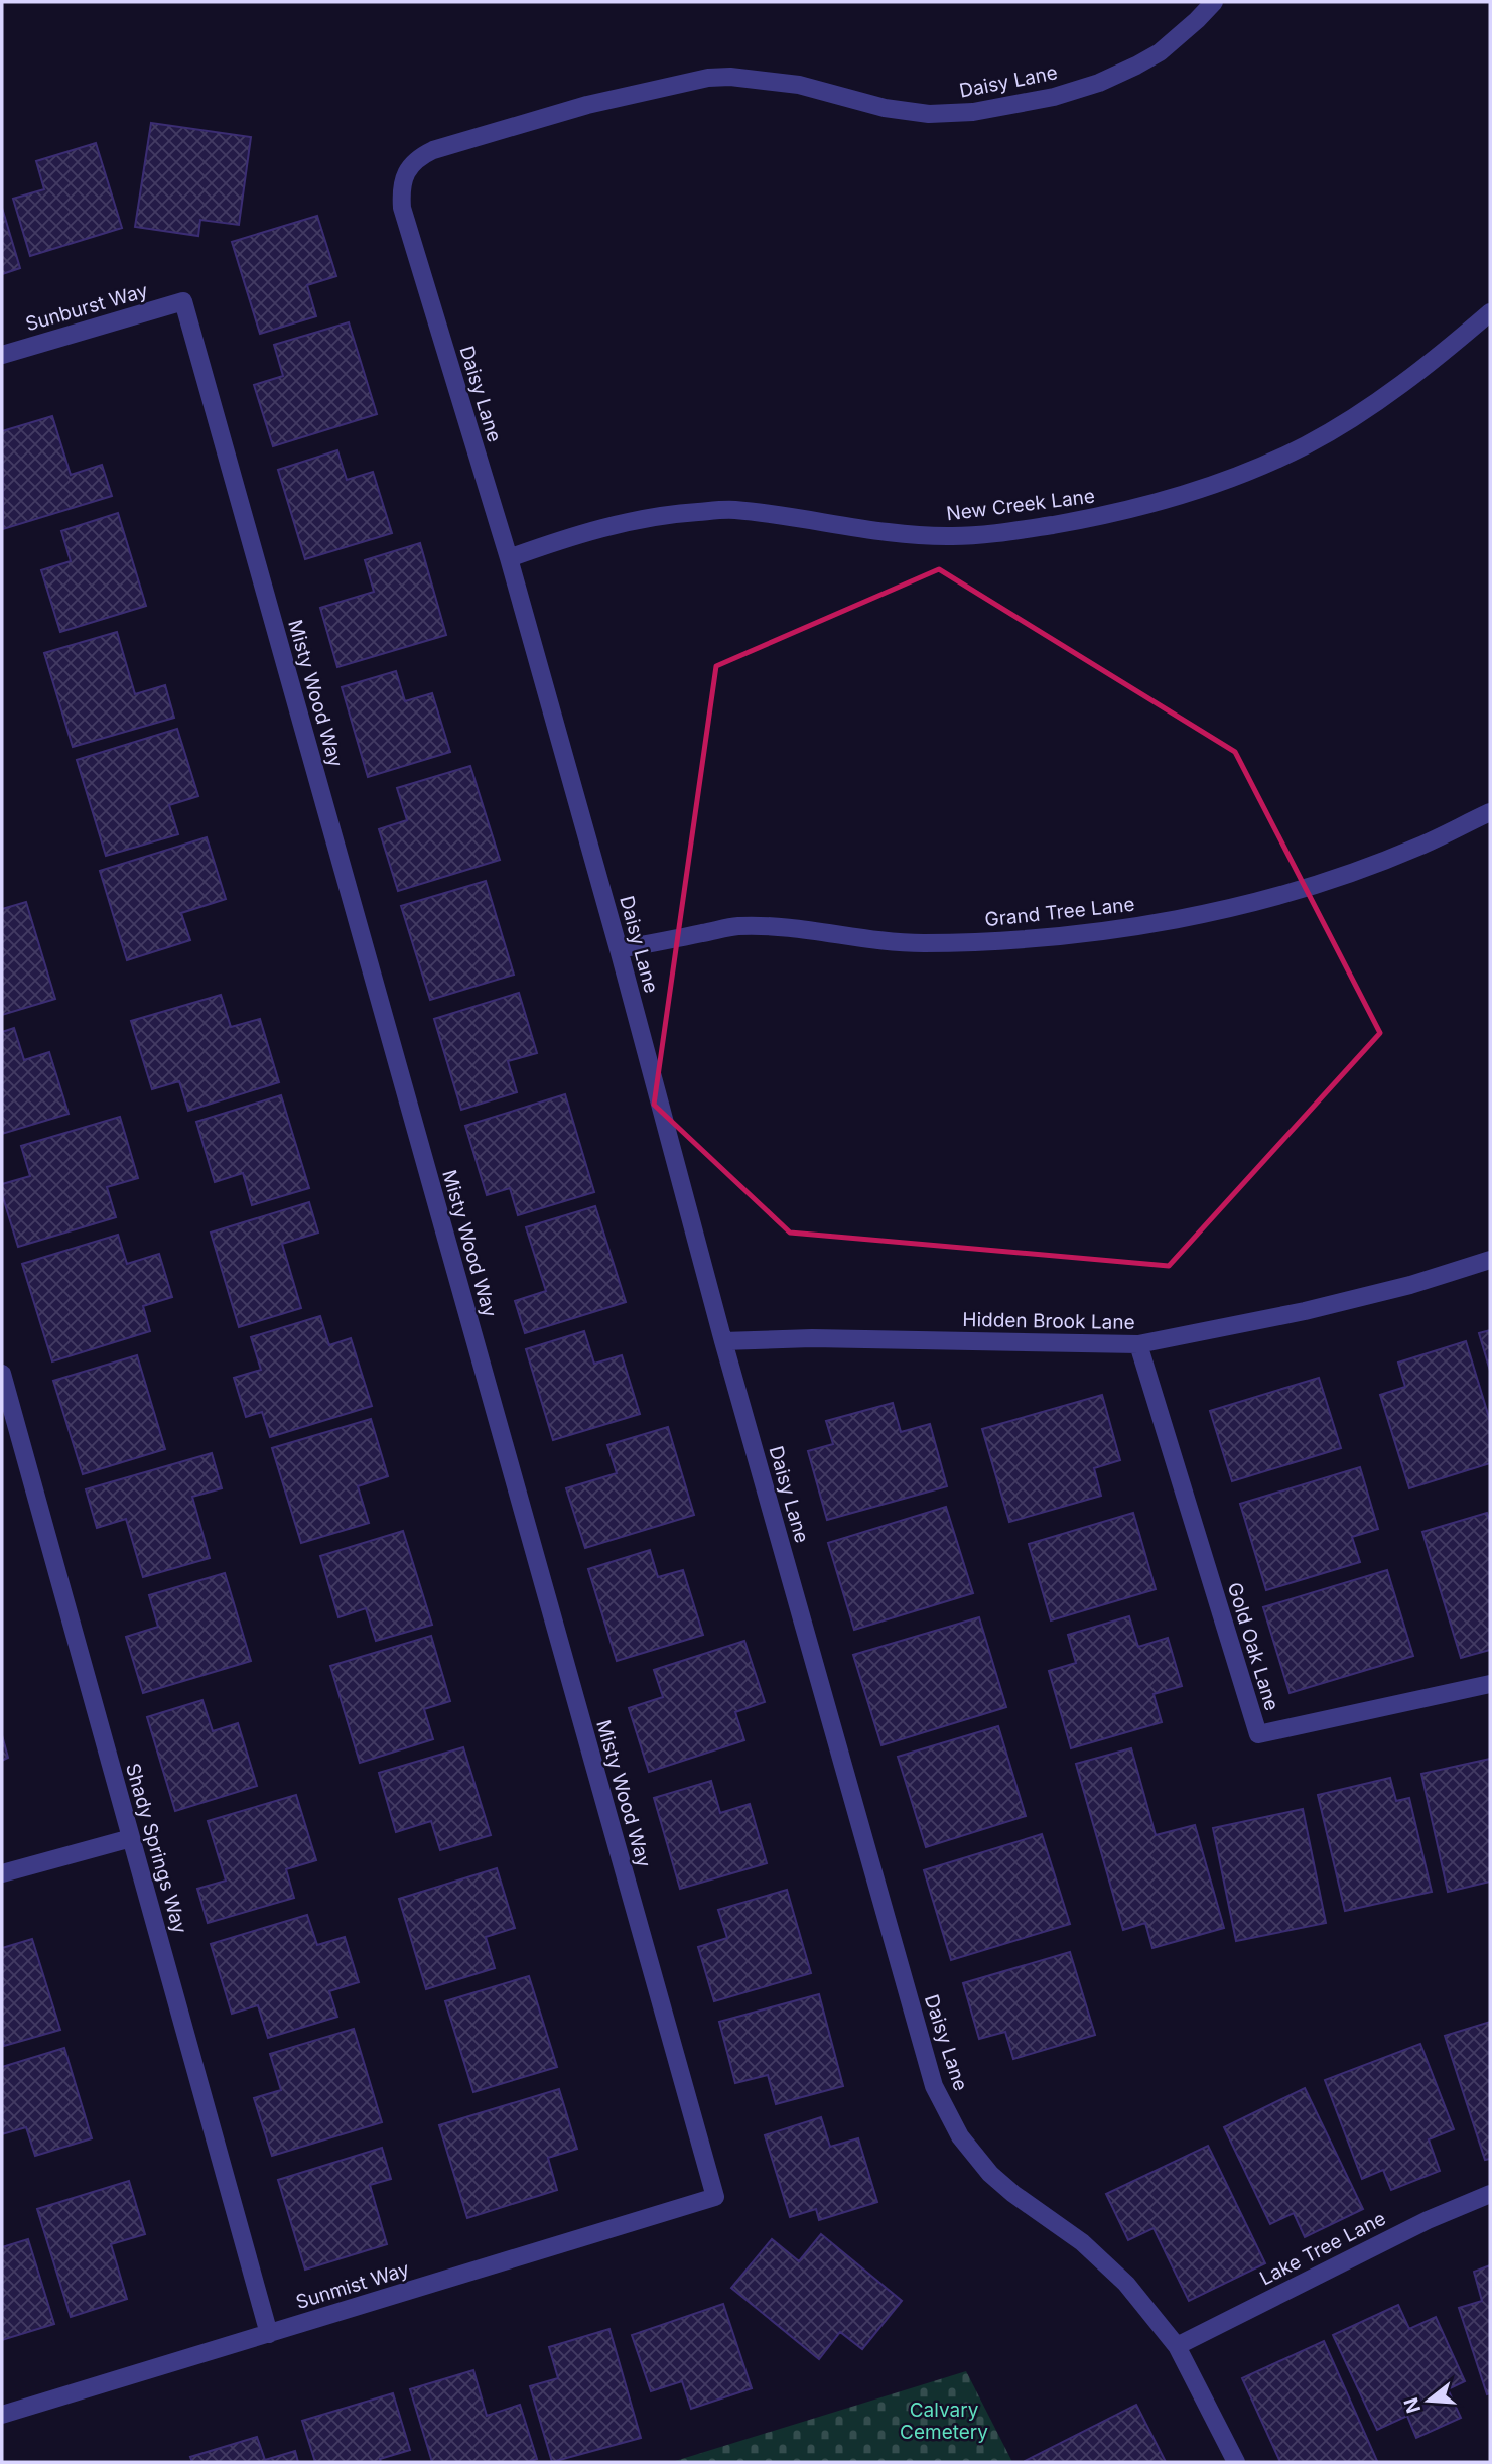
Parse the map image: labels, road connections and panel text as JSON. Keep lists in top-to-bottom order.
{
  "streets": {
    "street": [
      "Daisy Lane",
      "Sunburst Way",
      "New Creek Lane",
      "Misty Wood Way",
      "Grand Tree Lane",
      "Hidden Brook Lane",
      "Gold Oak Lane",
      "Shady Springs Way",
      "Lake Tree Lane",
      "Sunmist Way"
    ]
  },
  "crossings": [
    ["Daisy Lane", "New Creek Lane"],
    ["Daisy Lane", "Grand Tree Lane"],
    ["Daisy Lane", "Hidden Brook Lane"],
    ["Daisy Lane", "Lake Tree Lane"],
    ["Sunburst Way", "Misty Wood Way"],
    ["Misty Wood Way", "Sunmist Way"],
    ["Hidden Brook Lane", "Gold Oak Lane"],
    ["Shady Springs Way", "Sunmist Way"]
  ],
  "parks": ["Calvary Cemetery"],
  "north": "left"
}
